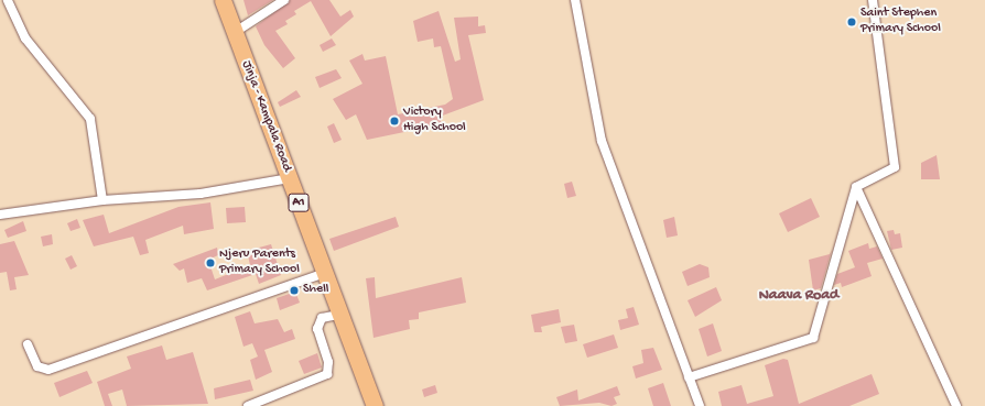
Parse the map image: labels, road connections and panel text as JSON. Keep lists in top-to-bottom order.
{
  "streets": {
    "highway": ["Jinja - Kampala Road", "A1"]
  },
  "districts": ["Naava Road"],
  "places": [
    "Saint Stephen Primary School",
    "Victory High School",
    "Njeru Parents Primary School",
    "Shell"
  ]
}
